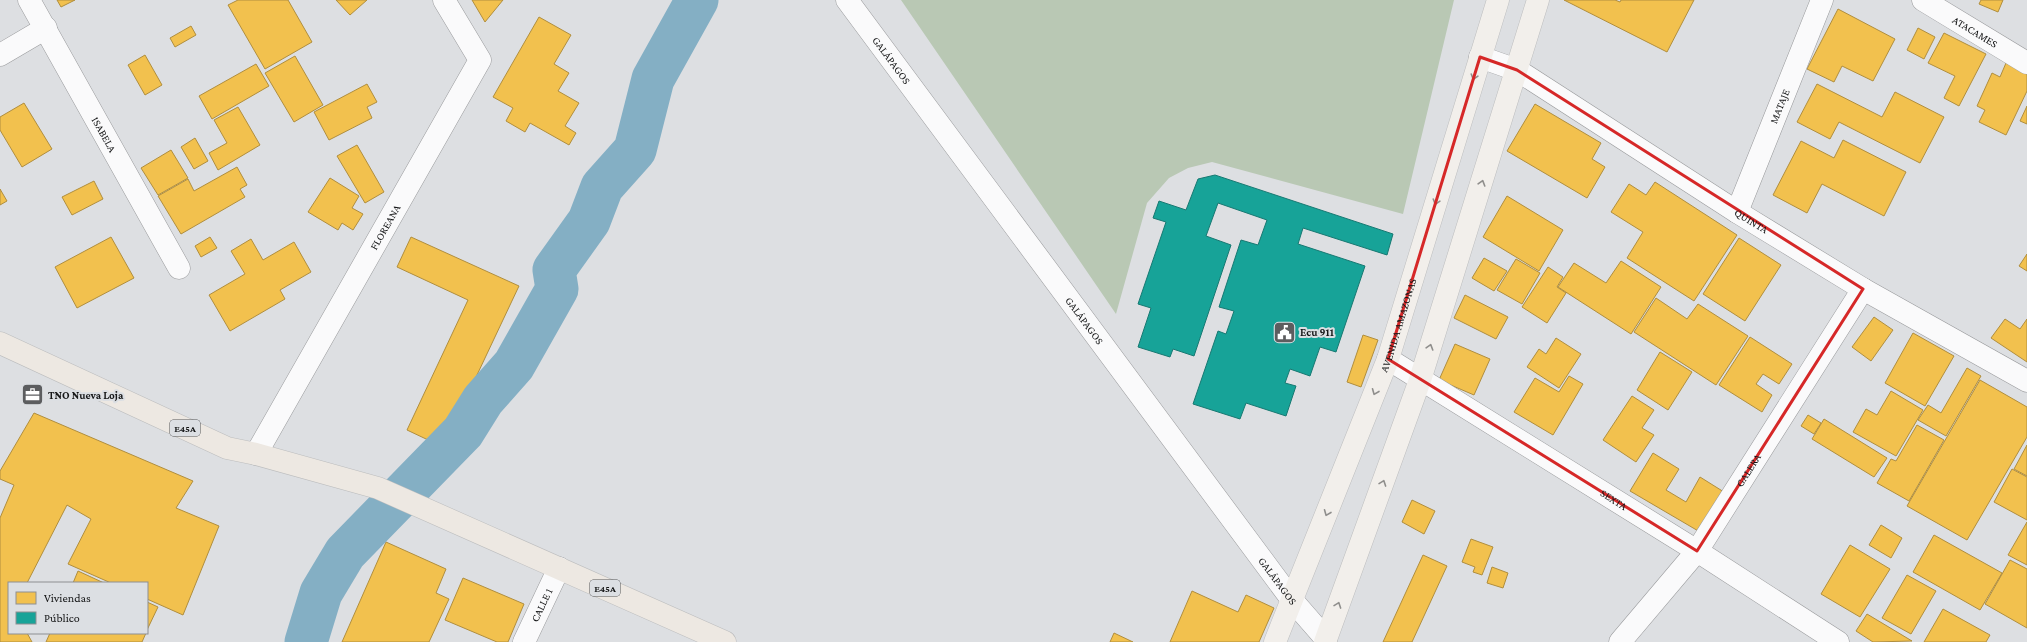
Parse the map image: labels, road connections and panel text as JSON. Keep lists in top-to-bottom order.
{
  "streets": {
    "highway": ["E45A"],
    "main road": ["AVENIDA AMAZONAS"],
    "street": [
      "ATACAMES",
      "GALÁPAGOS",
      "MATAJE",
      "ISABELA",
      "QUINTA",
      "FLOREANA",
      "GALERA",
      "SEXTA",
      "CALLE 1"
    ]
  },
  "crossings": [
    ["GALÁPAGOS", "AVENIDA AMAZONAS"],
    ["MATAJE", "QUINTA"],
    ["QUINTA", "AVENIDA AMAZONAS"],
    ["QUINTA", "GALERA"],
    ["FLOREANA", "E45A"],
    ["AVENIDA AMAZONAS", "SEXTA"],
    ["E45A", "CALLE 1"],
    ["GALERA", "SEXTA"]
  ],
  "places": {
    "public building": ["Ecu 911"],
    "office": ["TNO Nueva Loja"]
  },
  "legend": ["Viviendas", "Público"]
}
